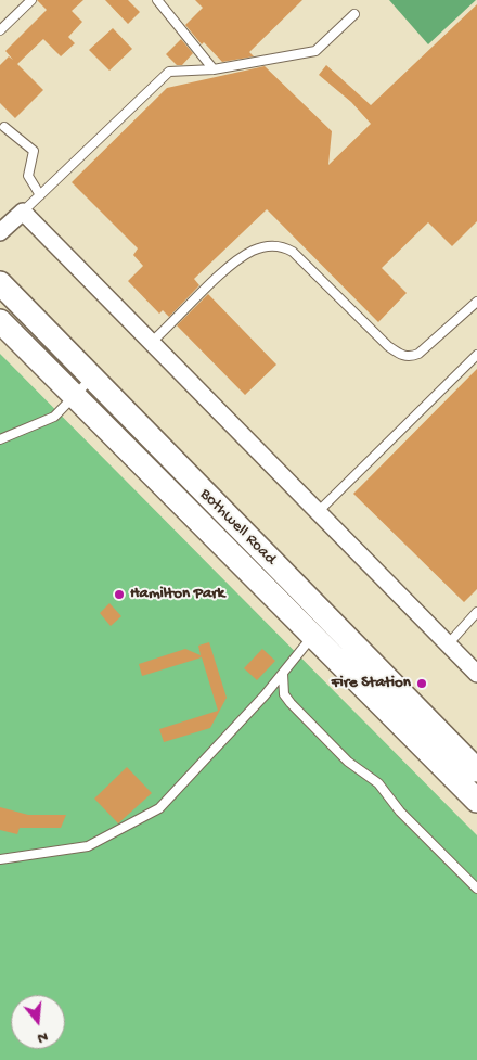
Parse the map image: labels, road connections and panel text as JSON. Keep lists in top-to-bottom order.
{
  "streets": {
    "main road": ["Bothwell Road"]
  },
  "places": ["Hamilton Park", "Fire Station"],
  "north": "bottom"
}
